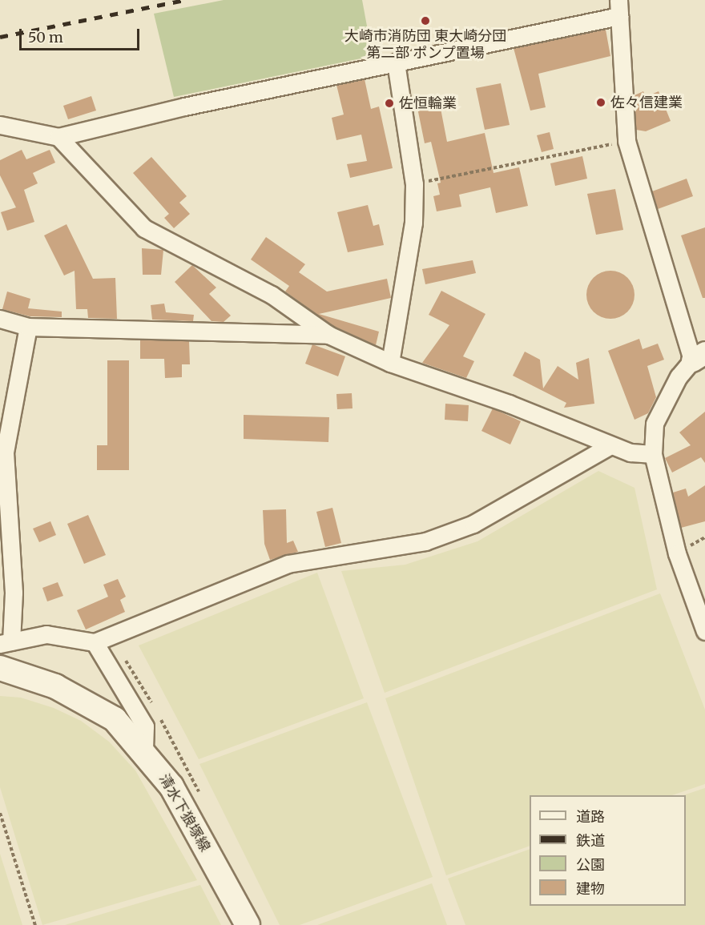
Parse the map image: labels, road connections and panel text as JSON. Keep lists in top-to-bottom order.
{
  "streets": {
    "main road": ["清水下狼塚線"]
  },
  "places": ["大崎市消防団 東大崎分団 第二部 ポンプ置場", "佐々信建業", "佐恒輪業"],
  "legend": [
    "道路",
    "鉄道",
    "公園",
    "建物"
  ],
  "scale_bar": "50 m"
}
